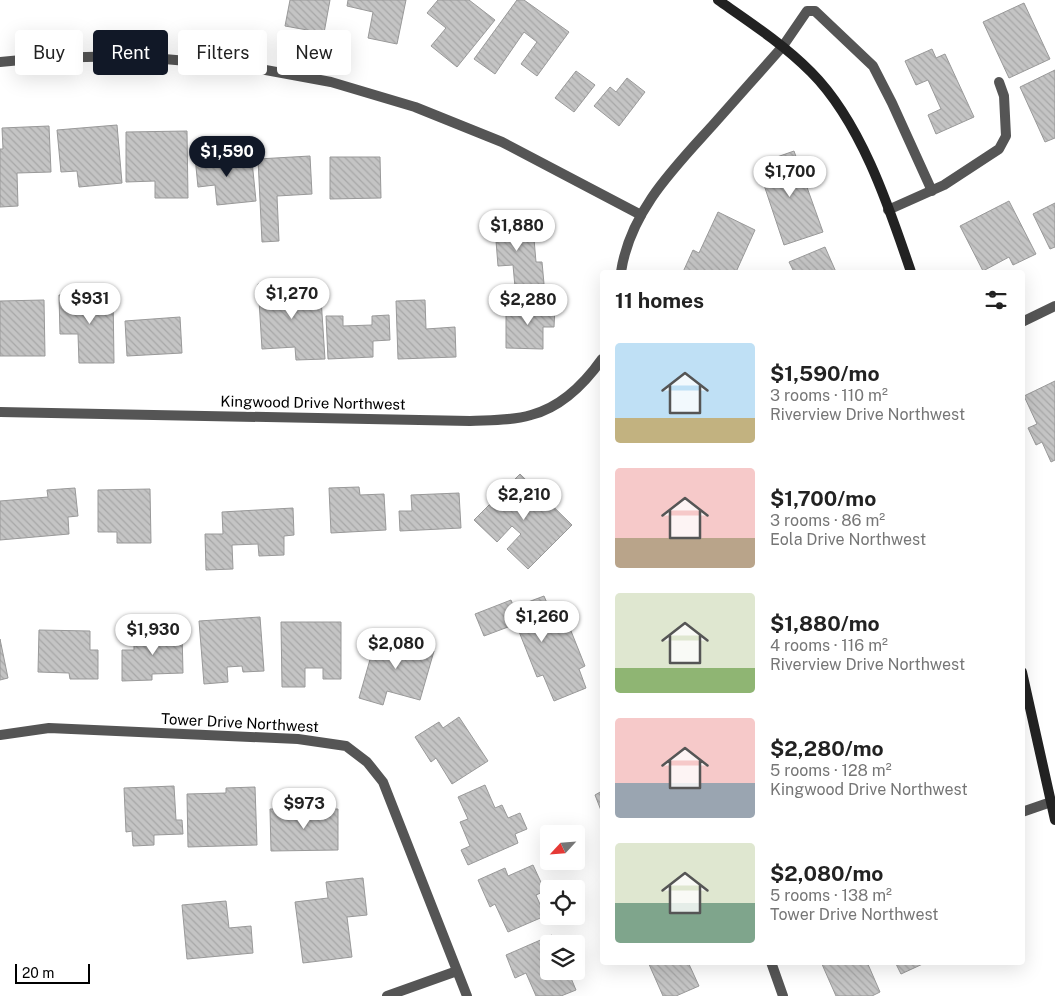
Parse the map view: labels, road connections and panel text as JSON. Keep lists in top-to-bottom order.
{
  "streets": {
    "street": ["Kingwood Drive Northwest", "Tower Drive Northwest"]
  },
  "scale_bar": "20 m",
  "north": "bottom left",
  "page": {
    "chip": [
      "Buy",
      "Rent",
      "Filters",
      "New"
    ],
    "price": [
      "$1,590",
      "$1,700",
      "$1,880",
      "$1,270",
      "$931",
      "$2,280",
      "$2,210",
      "$1,260",
      "$1,930",
      "$2,080",
      "$973"
    ],
    "heading": "11 homes",
    "list": [
      {
        "name": "$1,590/mo",
        "note": "3 rooms · 110 m² · Riverview Drive Northwest"
      },
      {
        "name": "$1,700/mo",
        "note": "3 rooms · 86 m² · Eola Drive Northwest"
      },
      {
        "name": "$1,880/mo",
        "note": "4 rooms · 116 m² · Riverview Drive Northwest"
      },
      {
        "name": "$2,280/mo",
        "note": "5 rooms · 128 m² · Kingwood Drive Northwest"
      },
      {
        "name": "$2,080/mo",
        "note": "5 rooms · 138 m² · Tower Drive Northwest"
      }
    ],
    "scale": "20 m"
  }
}
